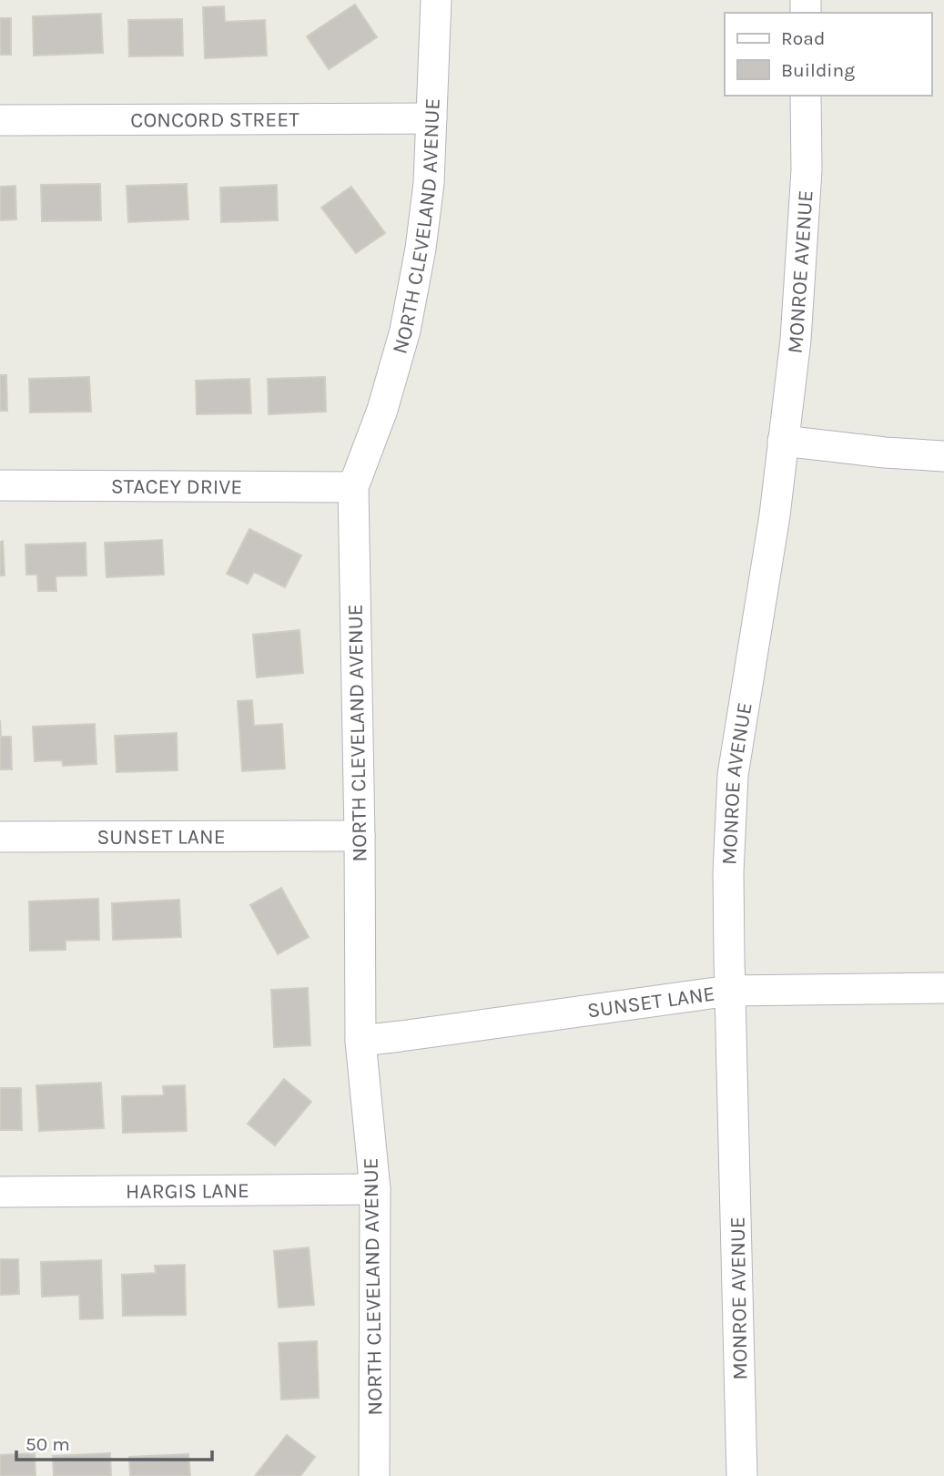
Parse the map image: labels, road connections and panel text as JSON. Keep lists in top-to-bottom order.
{
  "streets": {
    "street": [
      "CONCORD STREET",
      "NORTH CLEVELAND AVENUE",
      "MONROE AVENUE",
      "STACEY DRIVE",
      "SUNSET LANE",
      "HARGIS LANE"
    ]
  },
  "crossings": [
    ["CONCORD STREET", "NORTH CLEVELAND AVENUE"],
    ["NORTH CLEVELAND AVENUE", "STACEY DRIVE"],
    ["NORTH CLEVELAND AVENUE", "SUNSET LANE"],
    ["NORTH CLEVELAND AVENUE", "HARGIS LANE"],
    ["MONROE AVENUE", "SUNSET LANE"]
  ],
  "legend": ["Road", "Building"],
  "scale_bar": "50 m"
}
